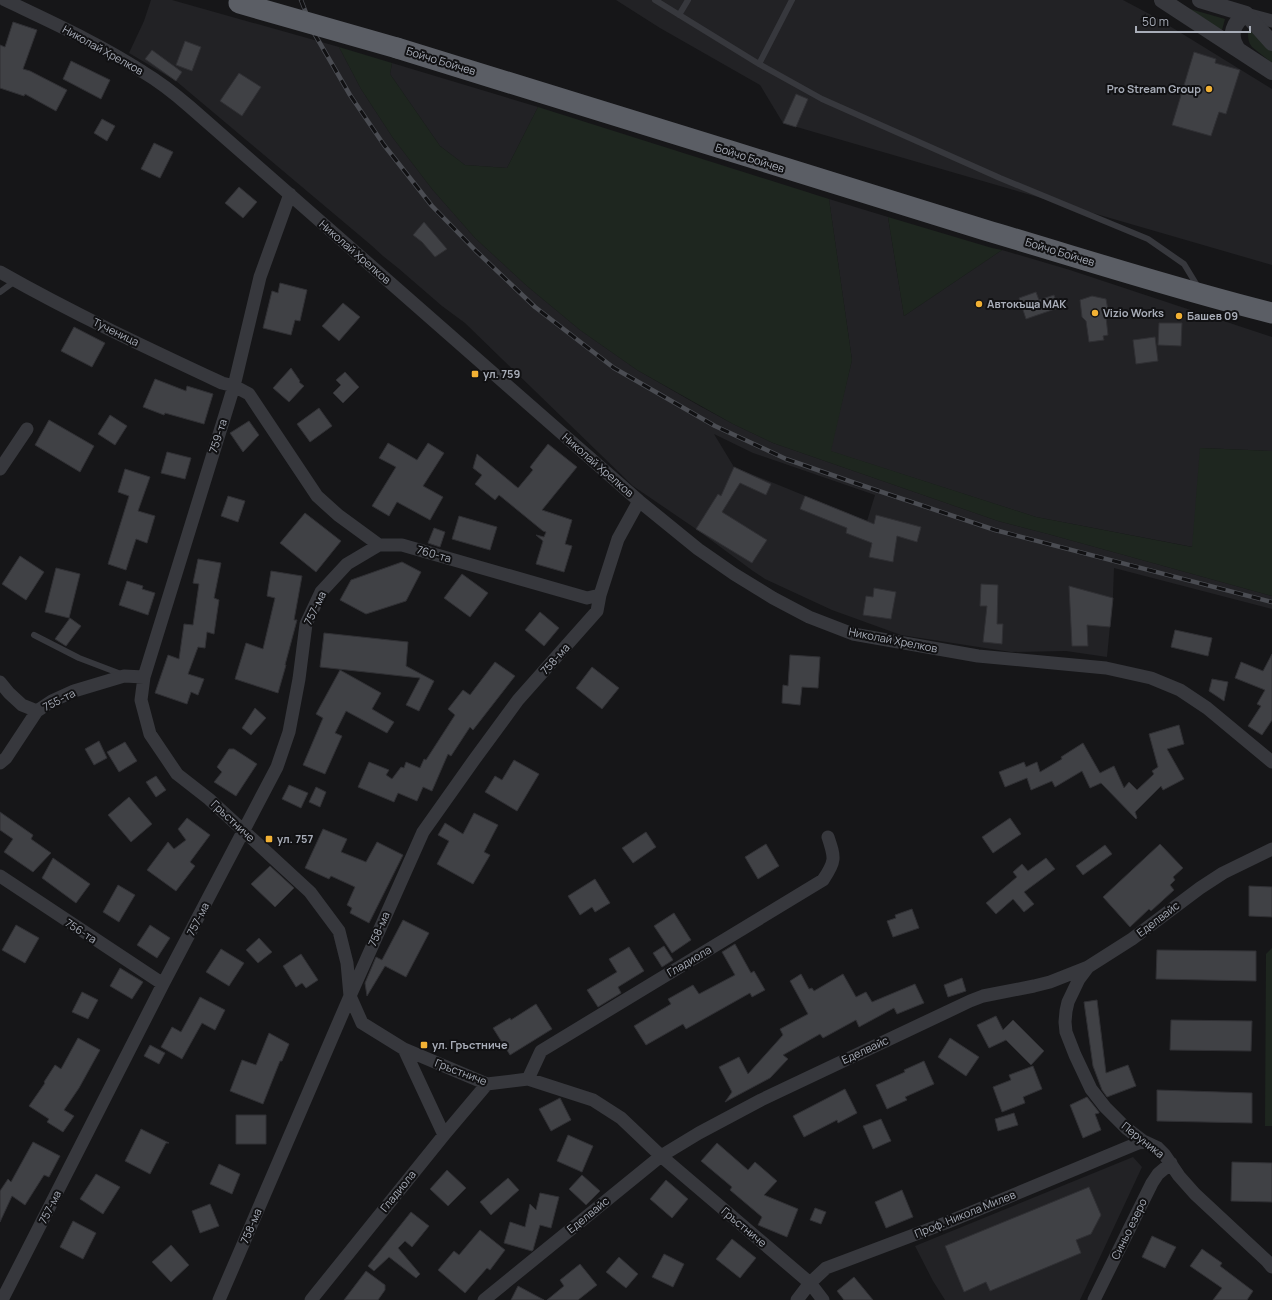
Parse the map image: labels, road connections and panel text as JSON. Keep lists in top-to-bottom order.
{
  "streets": {
    "highway": ["Бойчо Бойчев"],
    "street": [
      "Николай Хрелков",
      "Тученица",
      "759-та",
      "760-та",
      "757-ма",
      "758-ма",
      "755-та",
      "Гръстниче",
      "Еделвайс",
      "756-та",
      "Гладиола",
      "Перуника",
      "Проф. Никола Милев",
      "Синьо езеро"
    ]
  },
  "crossings": [
    ["Николай Хрелков", "759-та"],
    ["Тученица", "759-та"],
    ["759-та", "755-та"],
    ["759-та", "Гръстниче"],
    ["760-та", "757-ма"],
    ["760-та", "758-ма"],
    ["757-ма", "Гръстниче"],
    ["757-ма", "756-та"],
    ["758-ма", "Гръстниче"],
    ["755-та", "Гръстниче"],
    ["Гръстниче", "Еделвайс"],
    ["Гръстниче", "Гладиола"],
    ["Гръстниче", "Проф. Никола Милев"],
    ["Еделвайс", "Перуника"],
    ["Перуника", "Проф. Никола Милев"],
    ["Перуника", "Синьо езеро"]
  ],
  "places": {
    "other": [
      "Pro Stream Group",
      "Автокъща МАК",
      "Vizio Works",
      "Башев 09"
    ],
    "transit": ["ул. 759", "ул. 757", "ул. Гръстниче"]
  },
  "scale_bar": "50 m"
}
